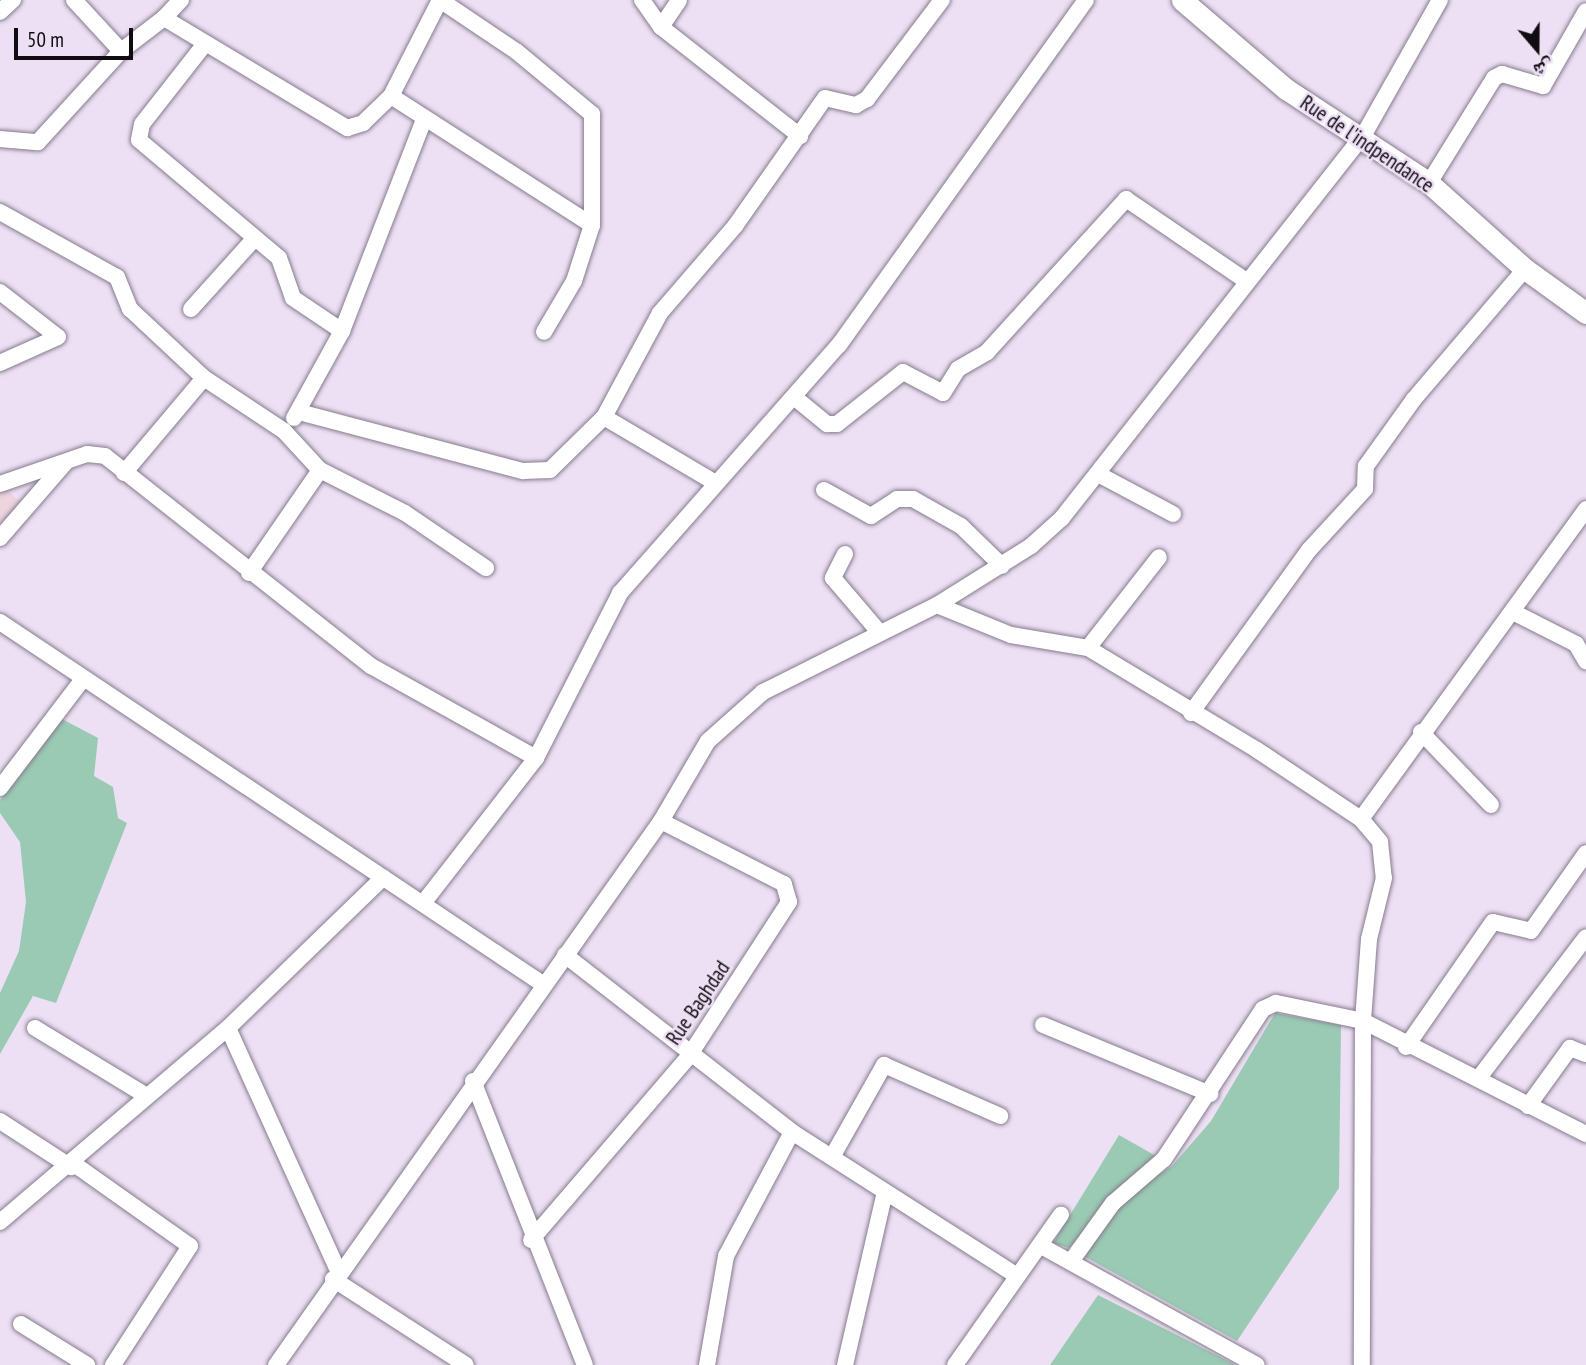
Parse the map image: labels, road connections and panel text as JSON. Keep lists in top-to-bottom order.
{
  "streets": {
    "street": ["Rue de l'indpendance", "Rue Baghdad"]
  },
  "scale_bar": "50 m",
  "north": "bottom"
}
